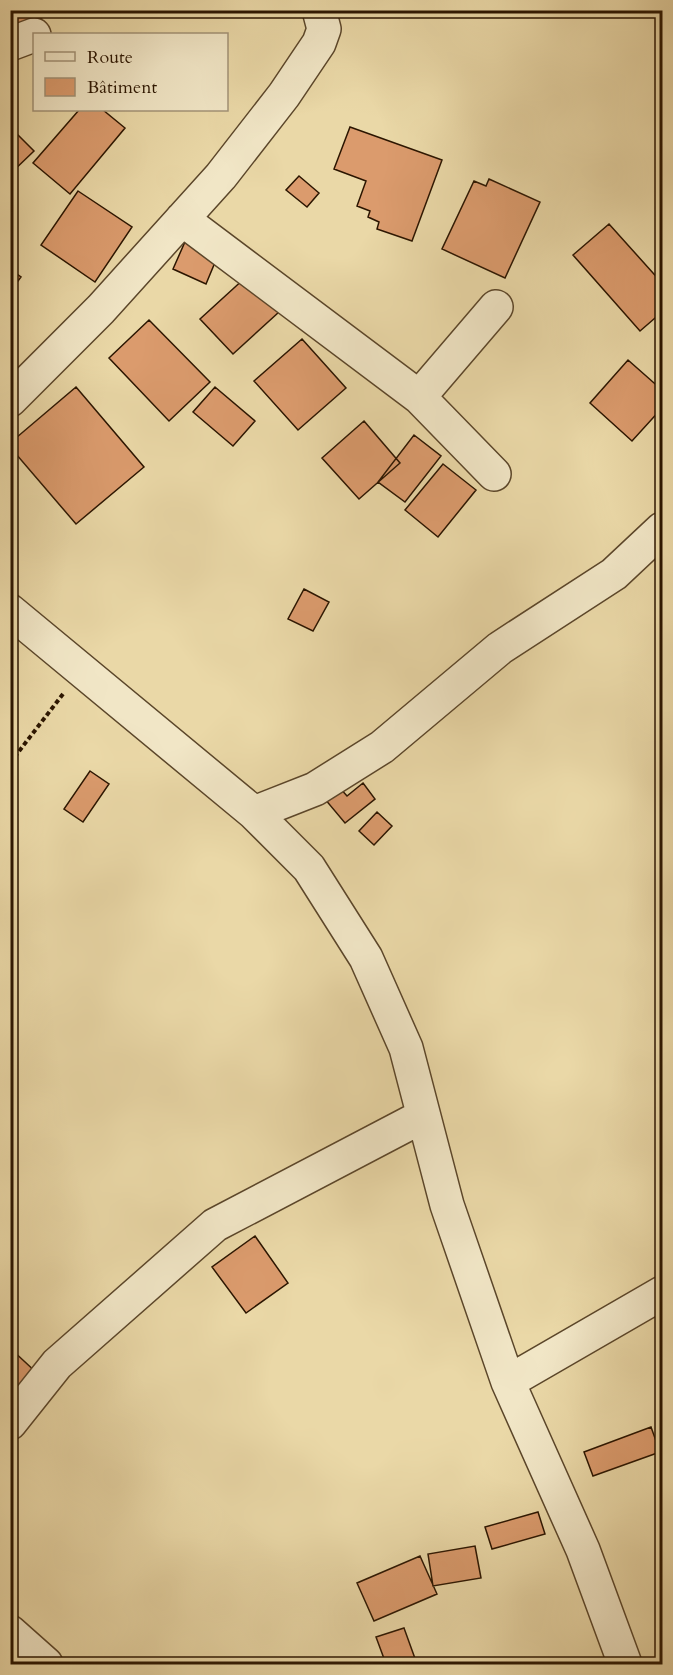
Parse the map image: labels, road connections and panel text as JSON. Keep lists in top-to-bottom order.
{
  "legend": ["Route", "Bâtiment"]
}
